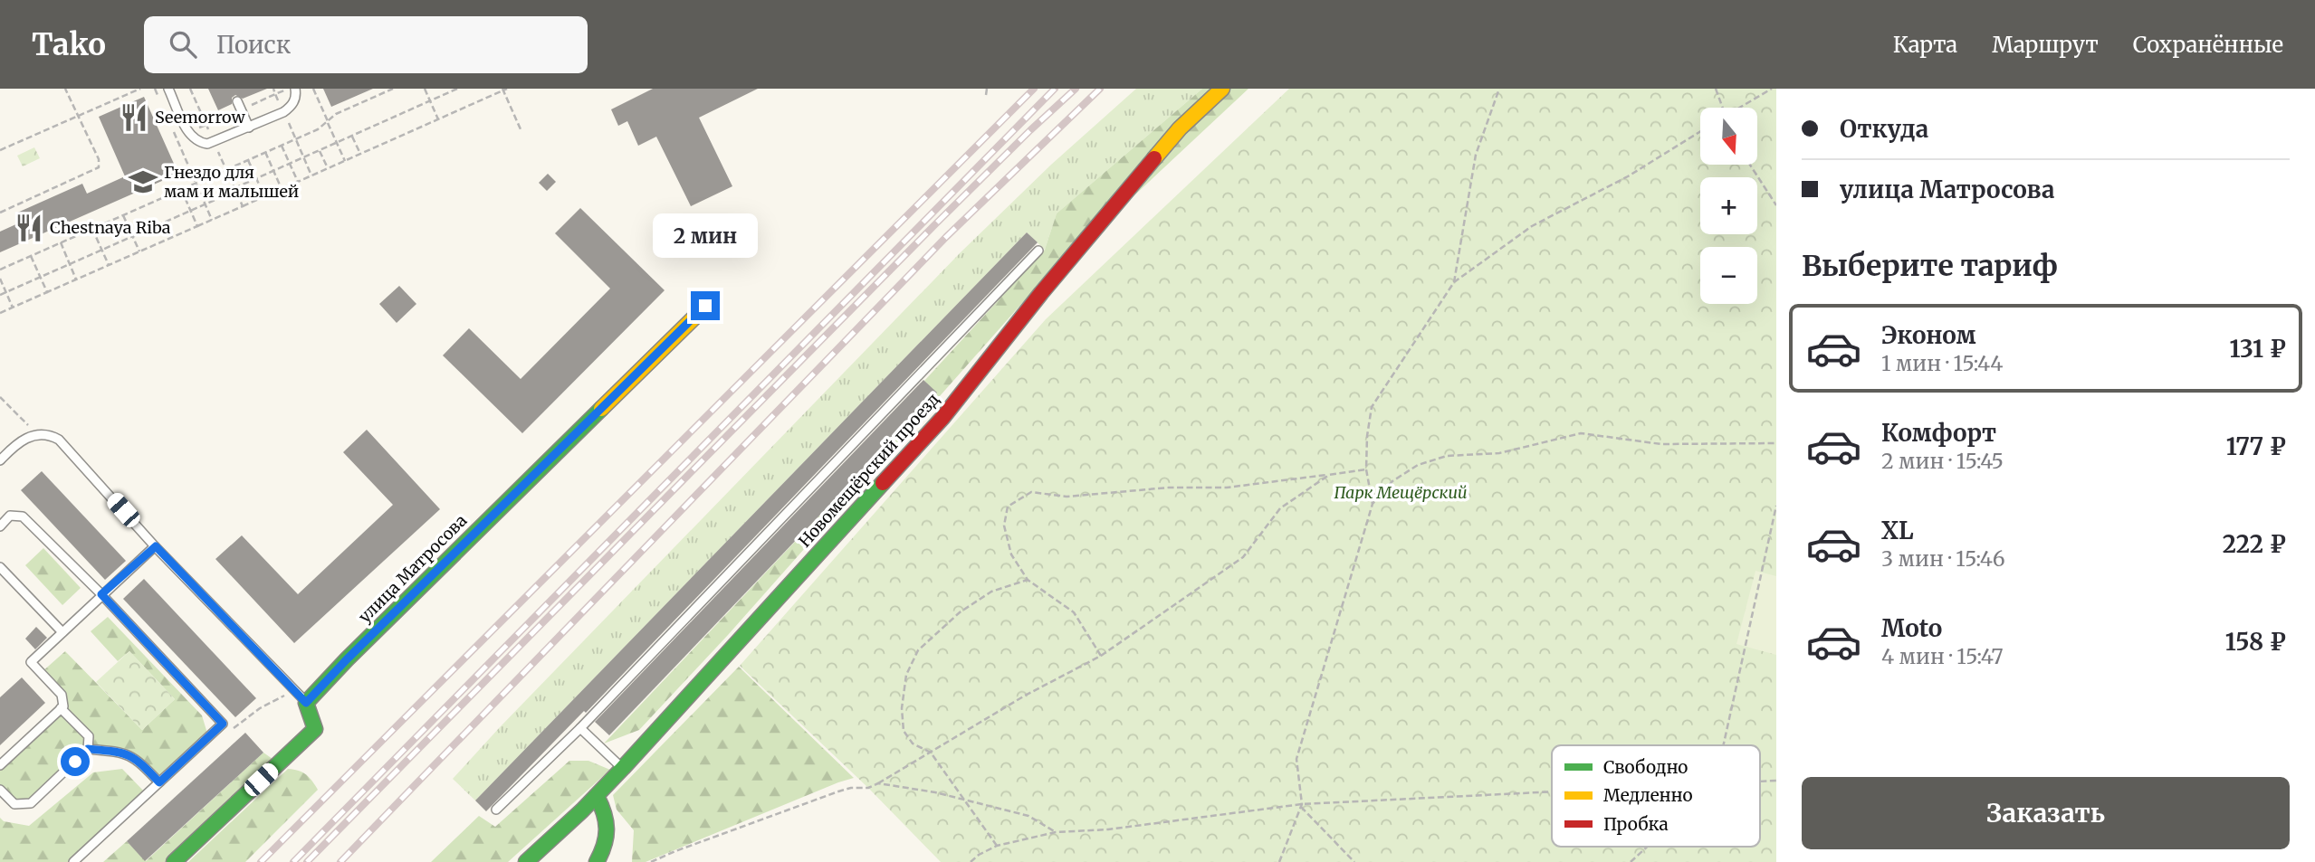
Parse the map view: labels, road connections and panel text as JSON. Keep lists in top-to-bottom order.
{
  "streets": {
    "street": ["Новомещёрский проезд", "улица Матросова"]
  },
  "parks": ["Парк Мещёрский"],
  "places": {
    "restaurant": ["Seemorrow", "Chestnaya Riba"],
    "school or university": ["Гнездо для мам и малышей"]
  },
  "legend": ["Свободно", "Медленно", "Пробка"],
  "north": "bottom",
  "page": {
    "header": "Tako",
    "search": "Поиск",
    "nav": ["Карта", "Маршрут", "Сохранённые"],
    "banner": ["Откуда", "улица Матросова"],
    "map_buttons": ["+", "−"],
    "bubble": "2 мин",
    "heading": "Выберите тариф",
    "list": [
      {
        "name": "Эконом",
        "note": "1 мин · 15:44",
        "value": "131 ₽"
      },
      {
        "name": "Комфорт",
        "note": "2 мин · 15:45",
        "value": "177 ₽"
      },
      {
        "name": "XL",
        "note": "3 мин · 15:46",
        "value": "222 ₽"
      },
      {
        "name": "Moto",
        "note": "4 мин · 15:47",
        "value": "158 ₽"
      }
    ],
    "buttons": "Заказать"
  }
}
